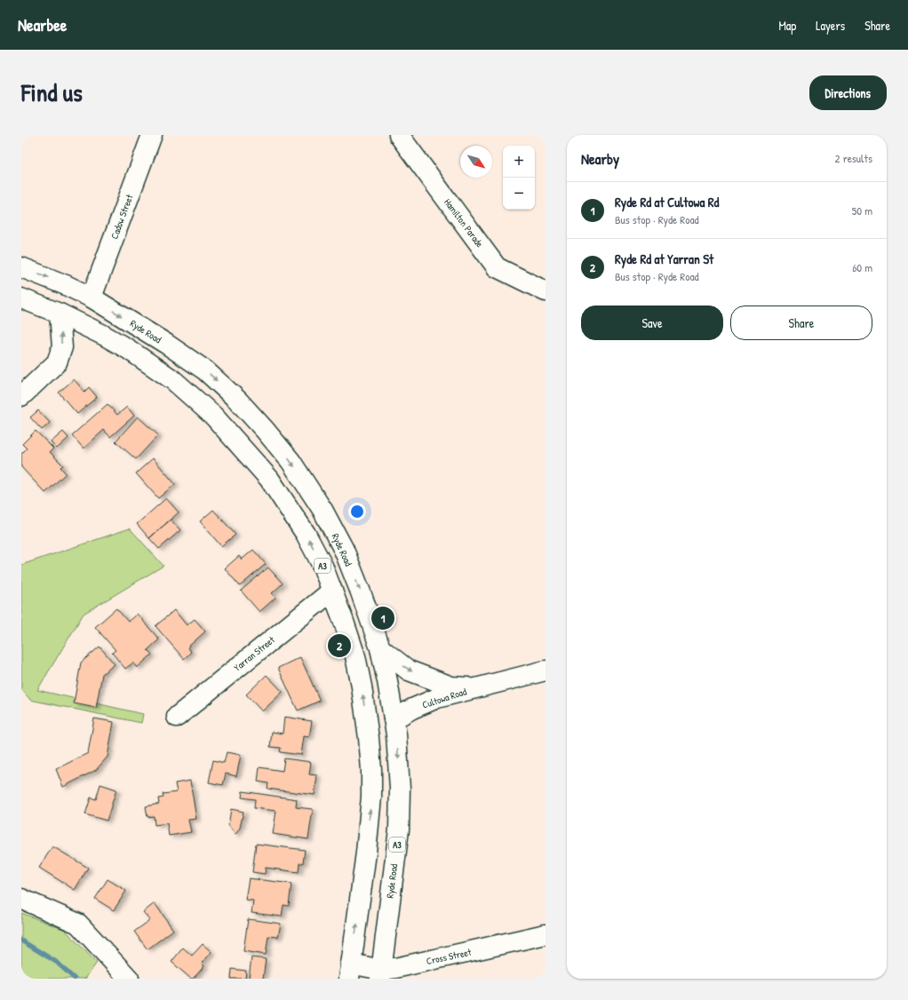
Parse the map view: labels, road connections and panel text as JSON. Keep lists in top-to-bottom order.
{
  "streets": {
    "main road": [
      "Cadow Street",
      "Hamilton Parade",
      "Ryde Road",
      "A3",
      "Yarran Street",
      "Cultowa Road",
      "Cross Street"
    ]
  },
  "crossings": [
    ["Cadow Street", "Ryde Road"],
    ["Ryde Road", "Cultowa Road"],
    ["Ryde Road", "Cross Street"],
    ["A3", "Yarran Street"],
    ["A3", "Cross Street"]
  ],
  "one_way": ["Cultowa Road"],
  "north": "bottom right",
  "page": {
    "header": "Nearbee",
    "nav": ["Map", "Layers", "Share"],
    "title": "Find us",
    "buttons": [
      "Directions",
      ["Save", "Share"]
    ],
    "heading": ["Nearby", "2 results"],
    "map_buttons": ["+", "−"],
    "list": [
      {
        "mark": "1",
        "name": "Ryde Rd at Cultowa Rd",
        "note": "Bus stop · Ryde Road",
        "value": "50 m"
      },
      {
        "mark": "2",
        "name": "Ryde Rd at Yarran St",
        "note": "Bus stop · Ryde Road",
        "value": "60 m"
      }
    ],
    "pins": ["1", "2"]
  }
}
